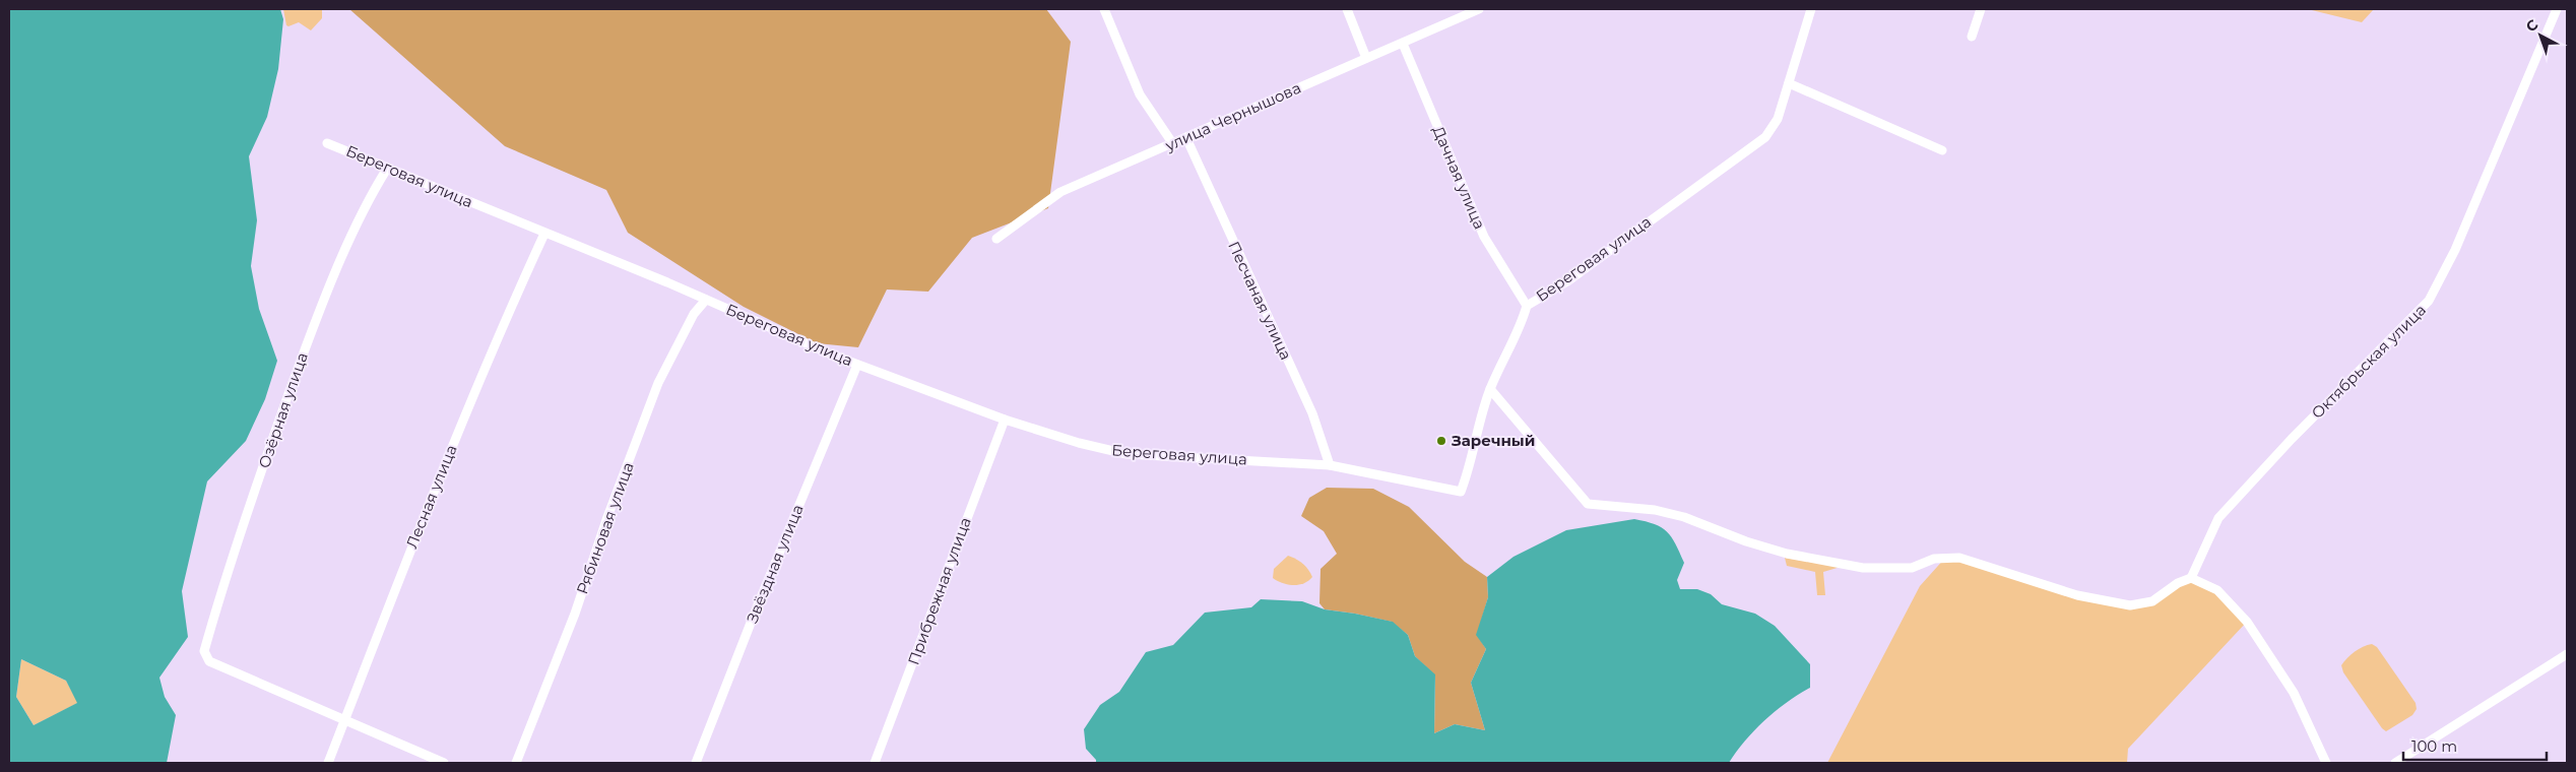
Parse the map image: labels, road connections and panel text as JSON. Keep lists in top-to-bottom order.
{
  "streets": {
    "street": [
      "улица Чернышова",
      "Береговая улица",
      "Дачная улица",
      "Песчаная улица",
      "Октябрьская улица",
      "Озёрная улица",
      "Лесная улица",
      "Рябиновая улица",
      "Звёздная улица",
      "Прибрежная улица"
    ]
  },
  "crossings": [
    ["улица Чернышова", "Дачная улица"],
    ["улица Чернышова", "Песчаная улица"],
    ["Береговая улица", "Дачная улица"],
    ["Береговая улица", "Песчаная улица"],
    ["Береговая улица", "Озёрная улица"],
    ["Береговая улица", "Лесная улица"],
    ["Береговая улица", "Рябиновая улица"],
    ["Береговая улица", "Звёздная улица"],
    ["Береговая улица", "Прибрежная улица"],
    ["Озёрная улица", "Лесная улица"]
  ],
  "places": ["Заречный"],
  "scale_bar": "100 m",
  "north": "top left"
}
